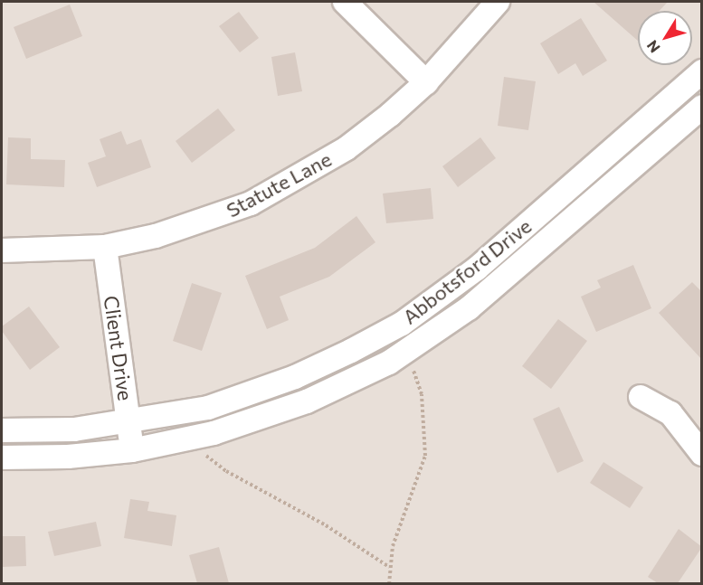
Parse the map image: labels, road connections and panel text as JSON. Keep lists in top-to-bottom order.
{
  "streets": {
    "street": ["Statute Lane", "Abbotsford Drive", "Client Drive"]
  },
  "crossings": [
    ["Statute Lane", "Client Drive"],
    ["Abbotsford Drive", "Client Drive"]
  ],
  "north": "bottom left"
}
